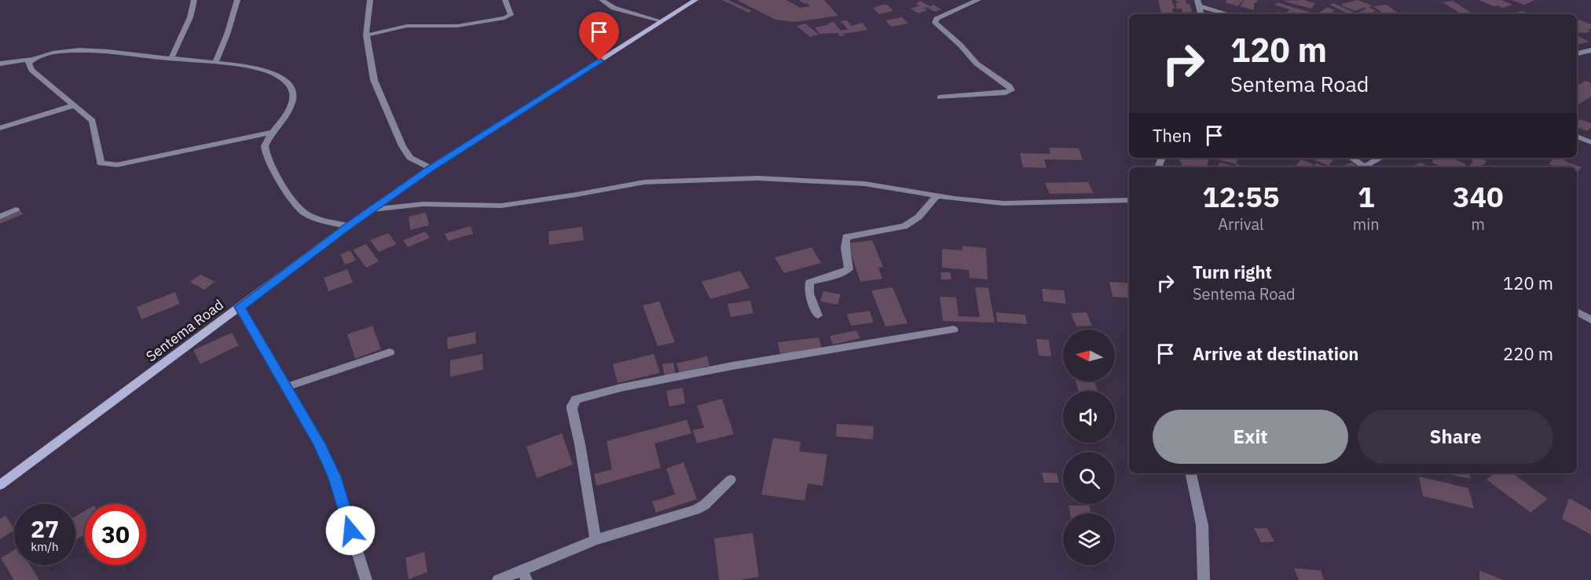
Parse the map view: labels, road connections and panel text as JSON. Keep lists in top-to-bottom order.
{
  "streets": {
    "main road": ["Sentema Road"]
  },
  "north": "left",
  "page": {
    "turn": ["120 m", "Sentema Road"],
    "then": "Then",
    "eta": [
      "12:55",
      "Arrival",
      "1",
      "min",
      "340",
      "m"
    ],
    "list": [
      {
        "name": "Turn right",
        "note": "Sentema Road",
        "value": "120 m"
      },
      {
        "name": "Arrive at destination",
        "value": "220 m"
      }
    ],
    "buttons": ["Exit", "Share"],
    "speed": "27 km/h",
    "limit": "30"
  }
}
